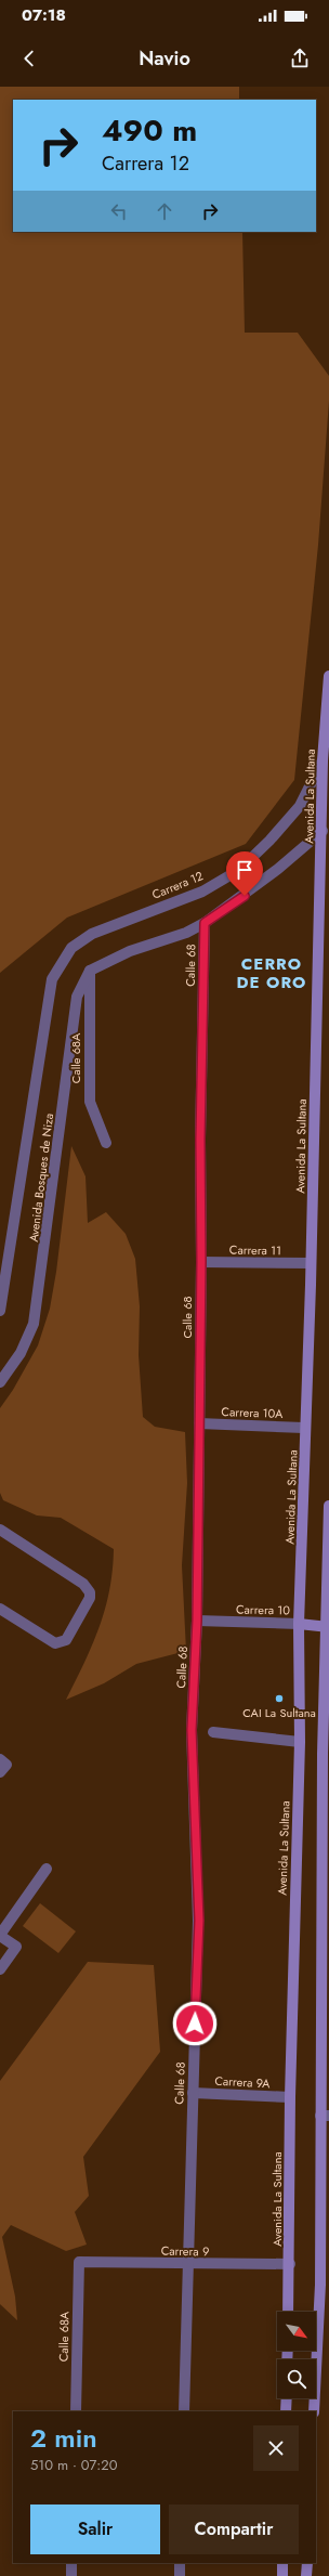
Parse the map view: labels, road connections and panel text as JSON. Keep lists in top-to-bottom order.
{
  "streets": {
    "street": [
      "Avenida La Sultana",
      "Carrera 12",
      "Calle 68",
      "Calle 68A",
      "Avenida Bosques de Niza",
      "Carrera 11",
      "Carrera 10A",
      "Carrera 10",
      "Carrera 9A",
      "Carrera 9"
    ]
  },
  "crossings": [
    ["Avenida La Sultana", "Carrera 12"],
    ["Avenida La Sultana", "Carrera 11"],
    ["Avenida La Sultana", "Carrera 10A"],
    ["Avenida La Sultana", "Carrera 10"],
    ["Avenida La Sultana", "Carrera 9A"],
    ["Avenida La Sultana", "Carrera 9"],
    ["Carrera 12", "Avenida Bosques de Niza"],
    ["Calle 68", "Carrera 11"],
    ["Calle 68", "Carrera 10A"],
    ["Calle 68", "Carrera 10"],
    ["Calle 68", "Carrera 9A"],
    ["Calle 68", "Carrera 9"],
    ["Calle 68A", "Avenida Bosques de Niza"],
    ["Calle 68A", "Carrera 9"]
  ],
  "districts": ["CERRO DE ORO"],
  "places": ["CAI La Sultana"],
  "north": "bottom right",
  "page": {
    "status": "07:18",
    "header": "Navio",
    "turn": ["490 m", "Carrera 12"],
    "heading": ["2 min", "510 m · 07:20"],
    "buttons": ["Salir", "Compartir"]
  }
}
